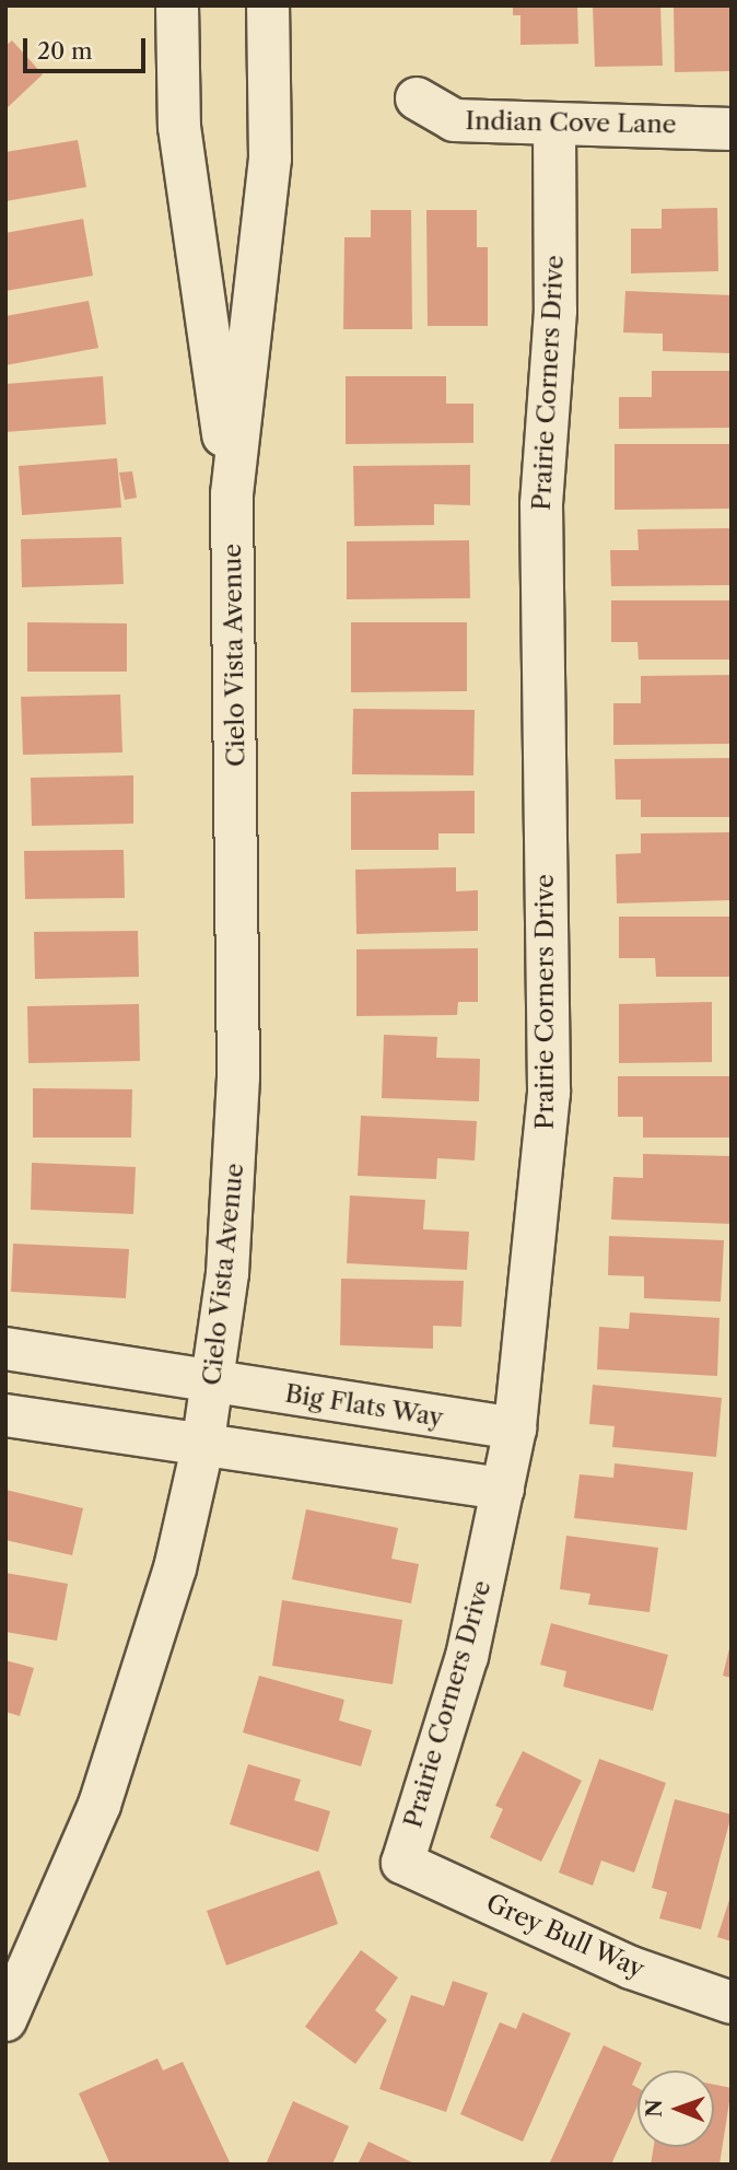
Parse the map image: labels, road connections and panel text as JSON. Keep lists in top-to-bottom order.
{
  "streets": {
    "street": [
      "Indian Cove Lane",
      "Prairie Corners Drive",
      "Cielo Vista Avenue",
      "Big Flats Way",
      "Grey Bull Way"
    ]
  },
  "crossings": [
    ["Indian Cove Lane", "Prairie Corners Drive"],
    ["Prairie Corners Drive", "Big Flats Way"],
    ["Prairie Corners Drive", "Grey Bull Way"],
    ["Cielo Vista Avenue", "Big Flats Way"]
  ],
  "scale_bar": "20 m",
  "north": "left"
}
